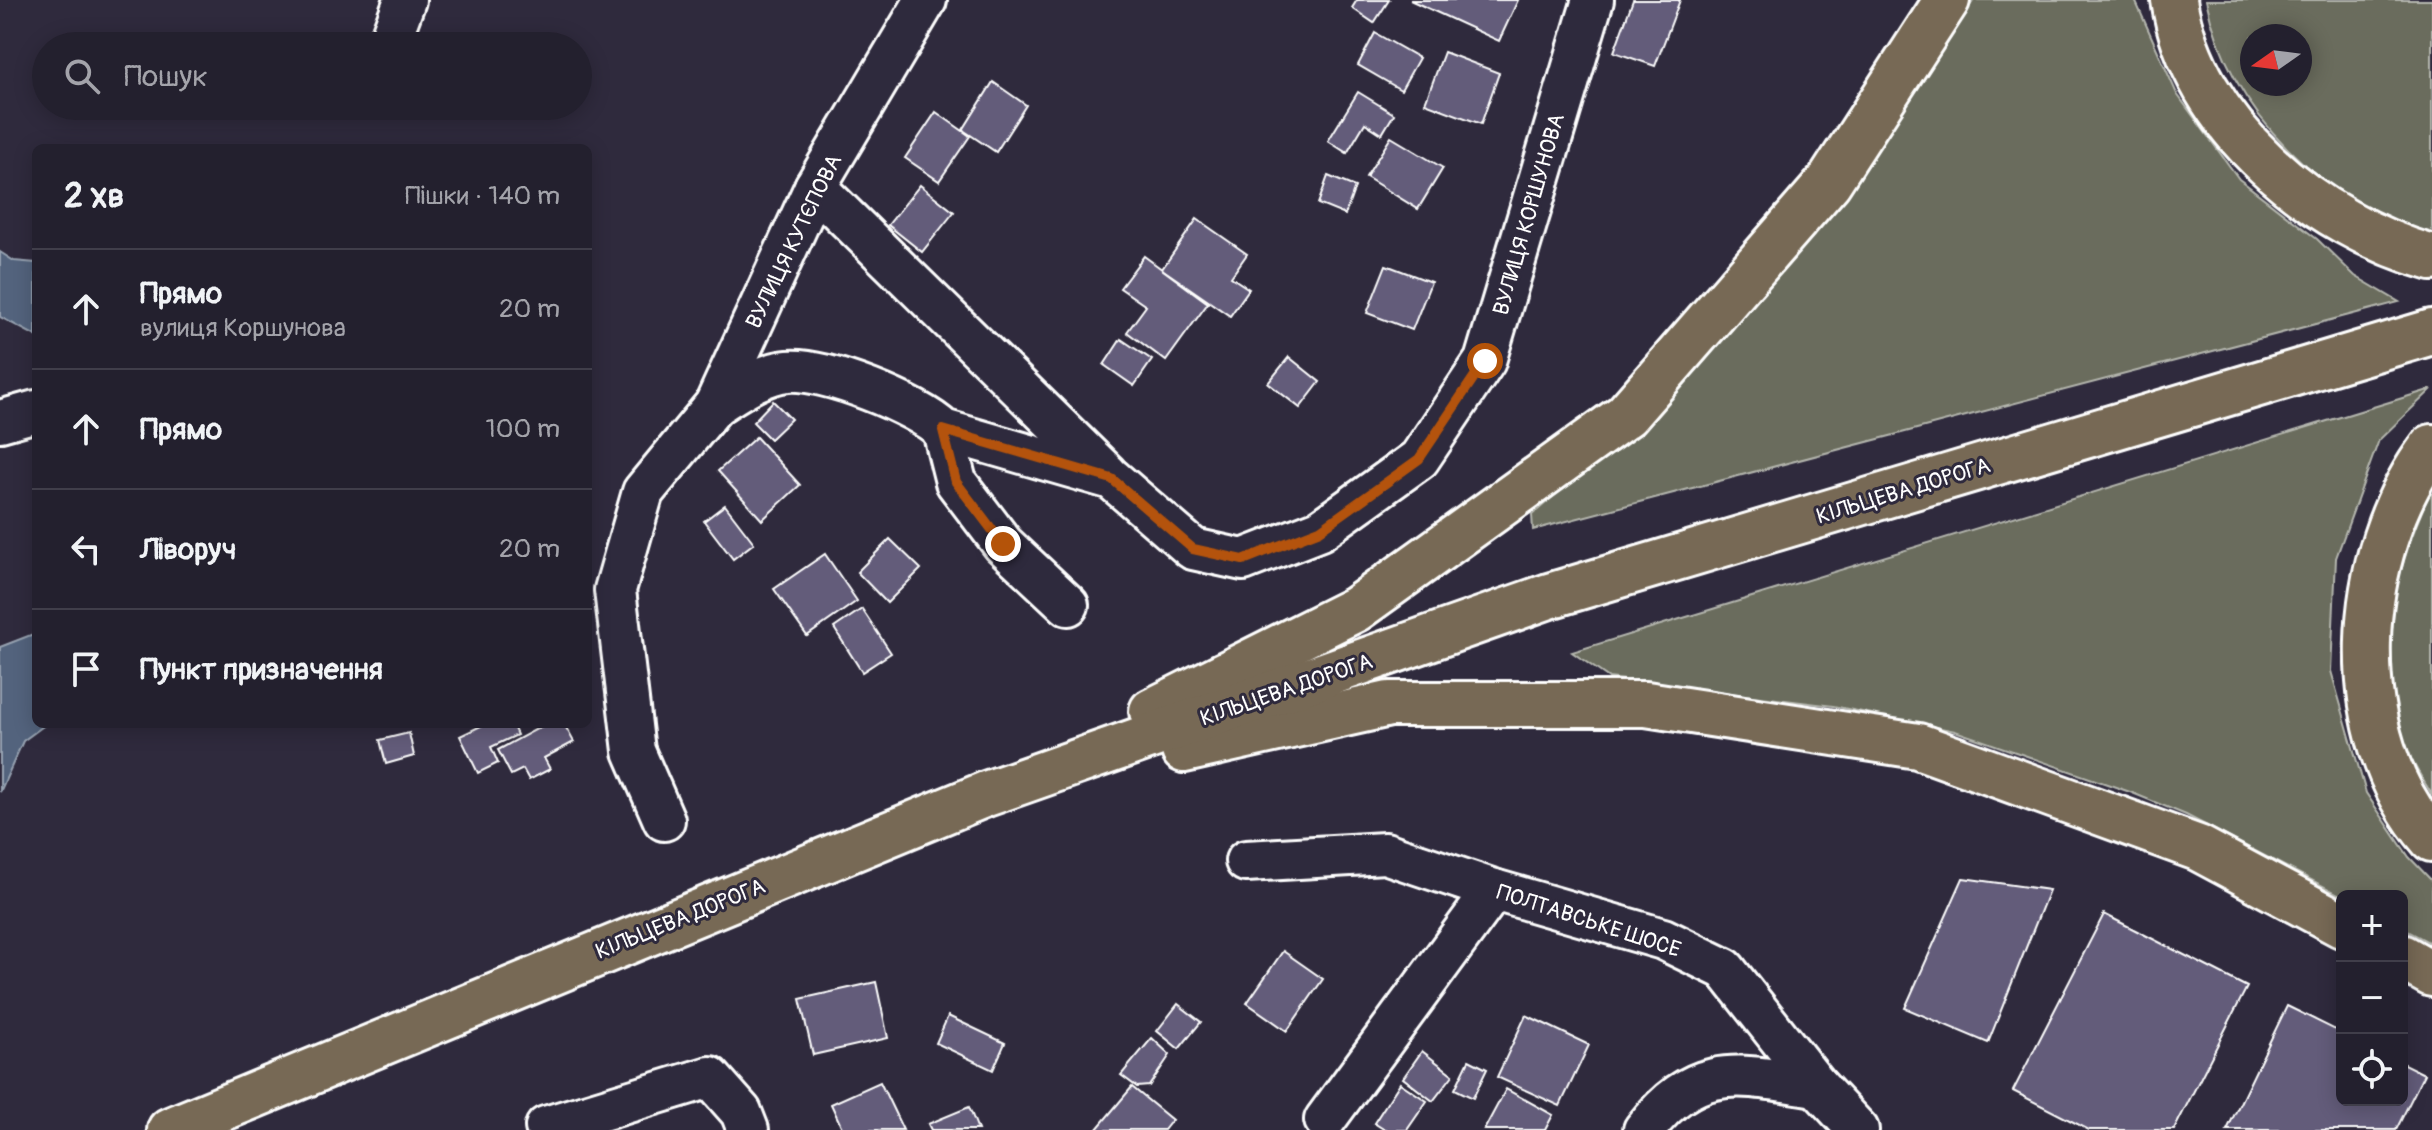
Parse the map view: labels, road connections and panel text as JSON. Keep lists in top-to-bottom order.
{
  "streets": {
    "highway": ["КІЛЬЦЕВА ДОРОГА"],
    "street": ["ВУЛИЦЯ КОРШУНОВА", "ВУЛИЦЯ КУТЄПОВА", "ПОЛТАВСЬКЕ ШОСЕ"]
  },
  "north": "left",
  "page": {
    "search": "Пошук",
    "heading": ["2 хв", "Пішки · 140 m"],
    "list": [
      ["Прямо", "вулиця Коршунова", "20 m"],
      ["Прямо", "100 m"],
      ["Ліворуч", "20 m"],
      "Пункт призначення"
    ],
    "map_buttons": ["+", "−"]
  }
}
